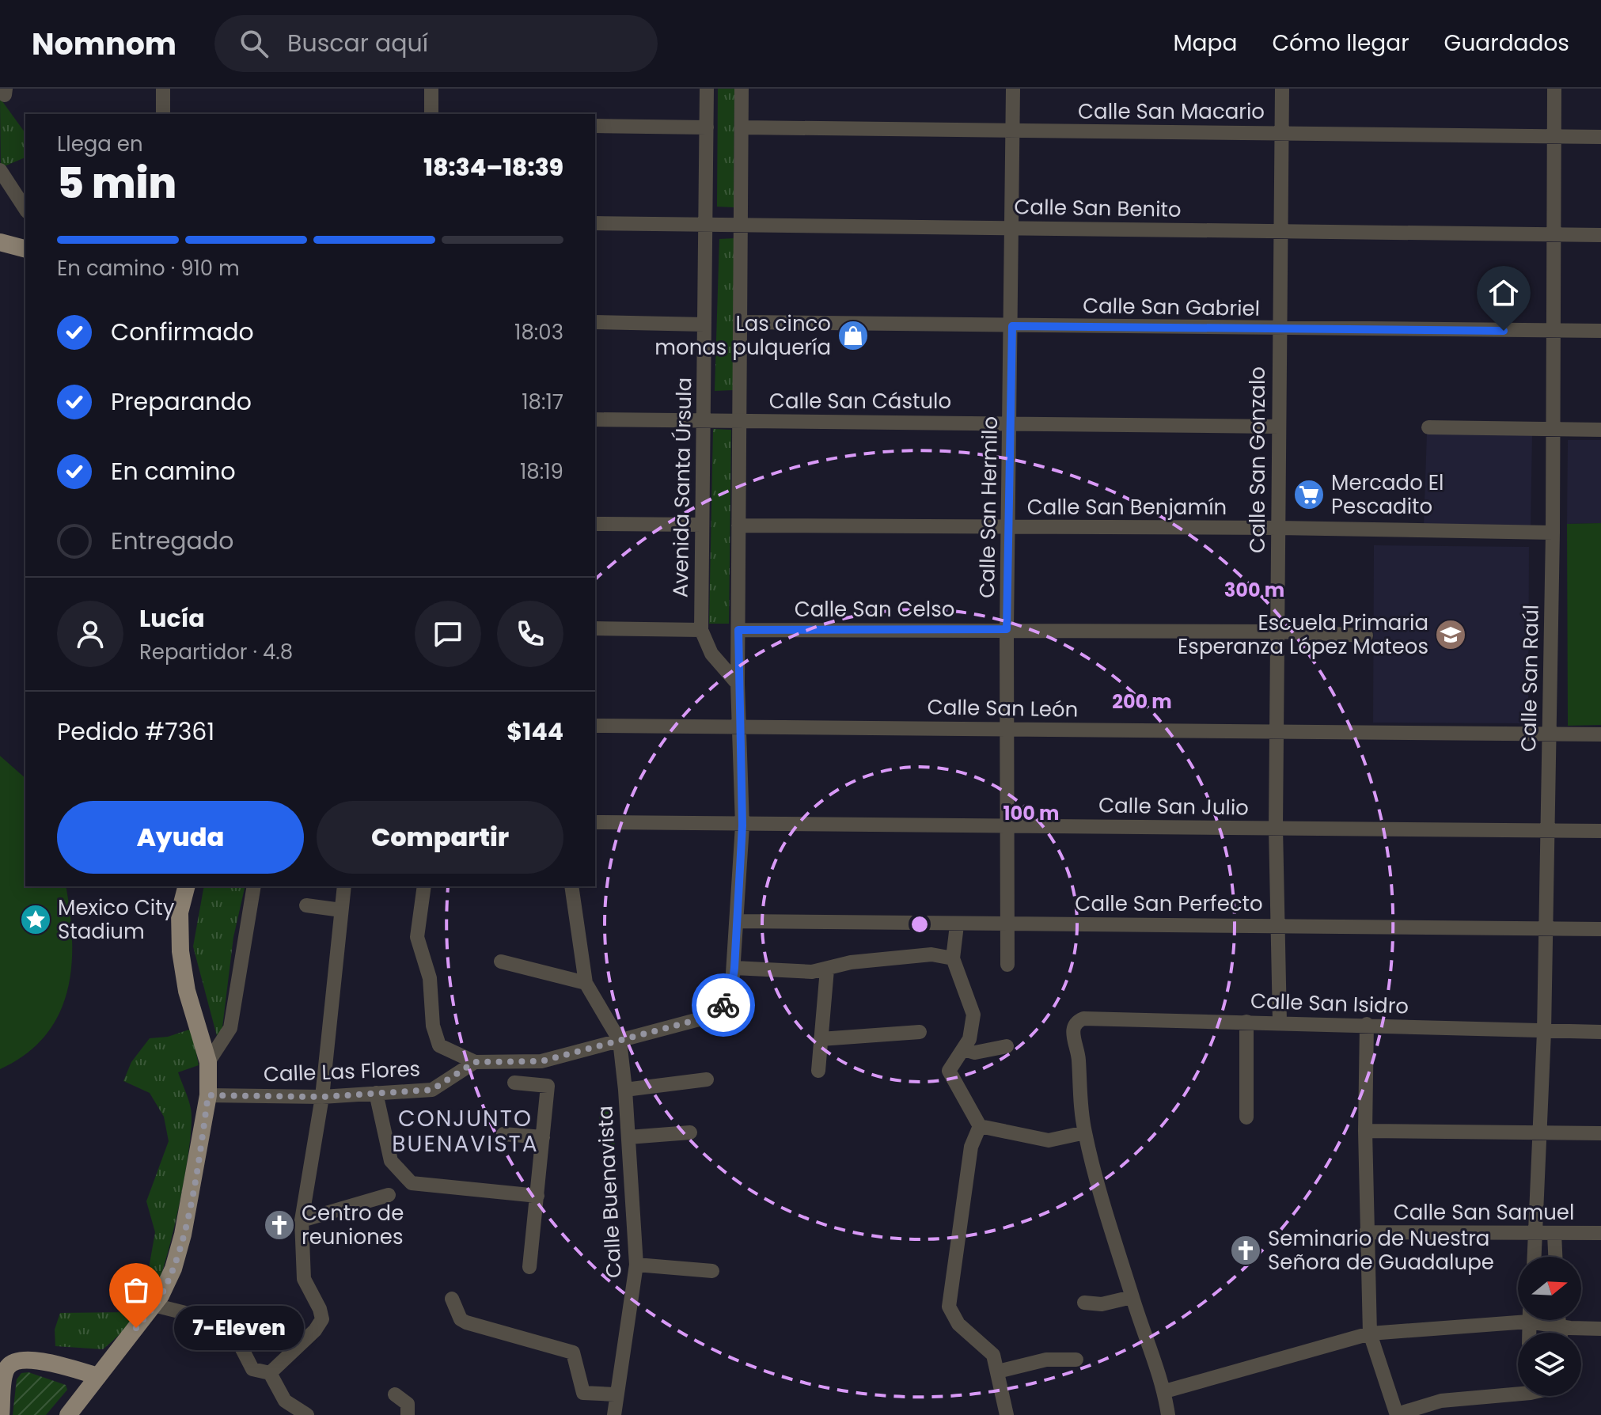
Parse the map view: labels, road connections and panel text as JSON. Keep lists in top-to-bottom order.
{
  "streets": {
    "street": [
      "Calle San Macario",
      "Calle San Benito",
      "Calle San Gabriel",
      "Calle San Cástulo",
      "Calle San Gonzalo",
      "Avenida Santa Úrsula",
      "Calle San Hermilo",
      "Calle San Benjamín",
      "Calle San Celso",
      "Calle San Raúl",
      "Calle San León",
      "Calle San Julio",
      "Calle San Perfecto",
      "Calle San Isidro",
      "Calle Las Flores",
      "Calle Buenavista",
      "Calle San Samuel"
    ]
  },
  "crossings": [
    ["Calle San Macario", "Calle San Gonzalo"],
    ["Calle San Macario", "Calle San Hermilo"],
    ["Calle San Macario", "Calle San Raúl"],
    ["Calle San Benito", "Calle San Gonzalo"],
    ["Calle San Benito", "Avenida Santa Úrsula"],
    ["Calle San Benito", "Calle San Hermilo"],
    ["Calle San Benito", "Calle San Raúl"],
    ["Calle San Gabriel", "Calle San Gonzalo"],
    ["Calle San Gabriel", "Calle San Hermilo"],
    ["Calle San Gabriel", "Calle San Raúl"],
    ["Calle San Cástulo", "Calle San Gonzalo"],
    ["Calle San Cástulo", "Avenida Santa Úrsula"],
    ["Calle San Cástulo", "Calle San Hermilo"],
    ["Calle San Gonzalo", "Calle San Benjamín"],
    ["Calle San Gonzalo", "Calle San Celso"],
    ["Calle San Gonzalo", "Calle San León"],
    ["Calle San Gonzalo", "Calle San Julio"],
    ["Calle San Gonzalo", "Calle San Perfecto"],
    ["Calle San Gonzalo", "Calle San Isidro"],
    ["Calle San Hermilo", "Calle San Benjamín"],
    ["Calle San Hermilo", "Calle San Celso"],
    ["Calle San Hermilo", "Calle San León"],
    ["Calle San Hermilo", "Calle San Julio"],
    ["Calle San Hermilo", "Calle San Perfecto"],
    ["Calle San Benjamín", "Calle San Raúl"],
    ["Calle San Raúl", "Calle San León"],
    ["Calle San Raúl", "Calle San Julio"],
    ["Calle San Raúl", "Calle San Perfecto"],
    ["Calle San Raúl", "Calle San Isidro"],
    ["Calle San Raúl", "Calle San Samuel"]
  ],
  "districts": ["CONJUNTO BUENAVISTA"],
  "places": {
    "shop": ["Las cinco monas pulquería"],
    "supermarket": ["Mercado El Pescadito"],
    "school or university": ["Escuela Primaria Esperanza López Mateos"],
    "place": ["Mexico City Stadium"],
    "church": ["Centro de reuniones", "Seminario de Nuestra Señora de Guadalupe"],
    "other": ["7-Eleven"]
  },
  "north": "right",
  "page": {
    "header": "Nomnom",
    "search": "Buscar aquí",
    "nav": ["Mapa", "Cómo llegar", "Guardados"],
    "heading": ["5 min", "Llega en", "18:34–18:39"],
    "panel": [
      "Lucía",
      "Repartidor · 4.8",
      "Pedido #7361",
      "$144"
    ],
    "bar": "En camino · 910 m",
    "list": [
      ["Confirmado", "18:03"],
      ["Preparando", "18:17"],
      ["En camino", "18:19"],
      "Entregado"
    ],
    "buttons": ["Ayuda", "Compartir"],
    "bubble": "7-Eleven"
  },
  "rings": ["300 m", "200 m", "100 m"]
}
